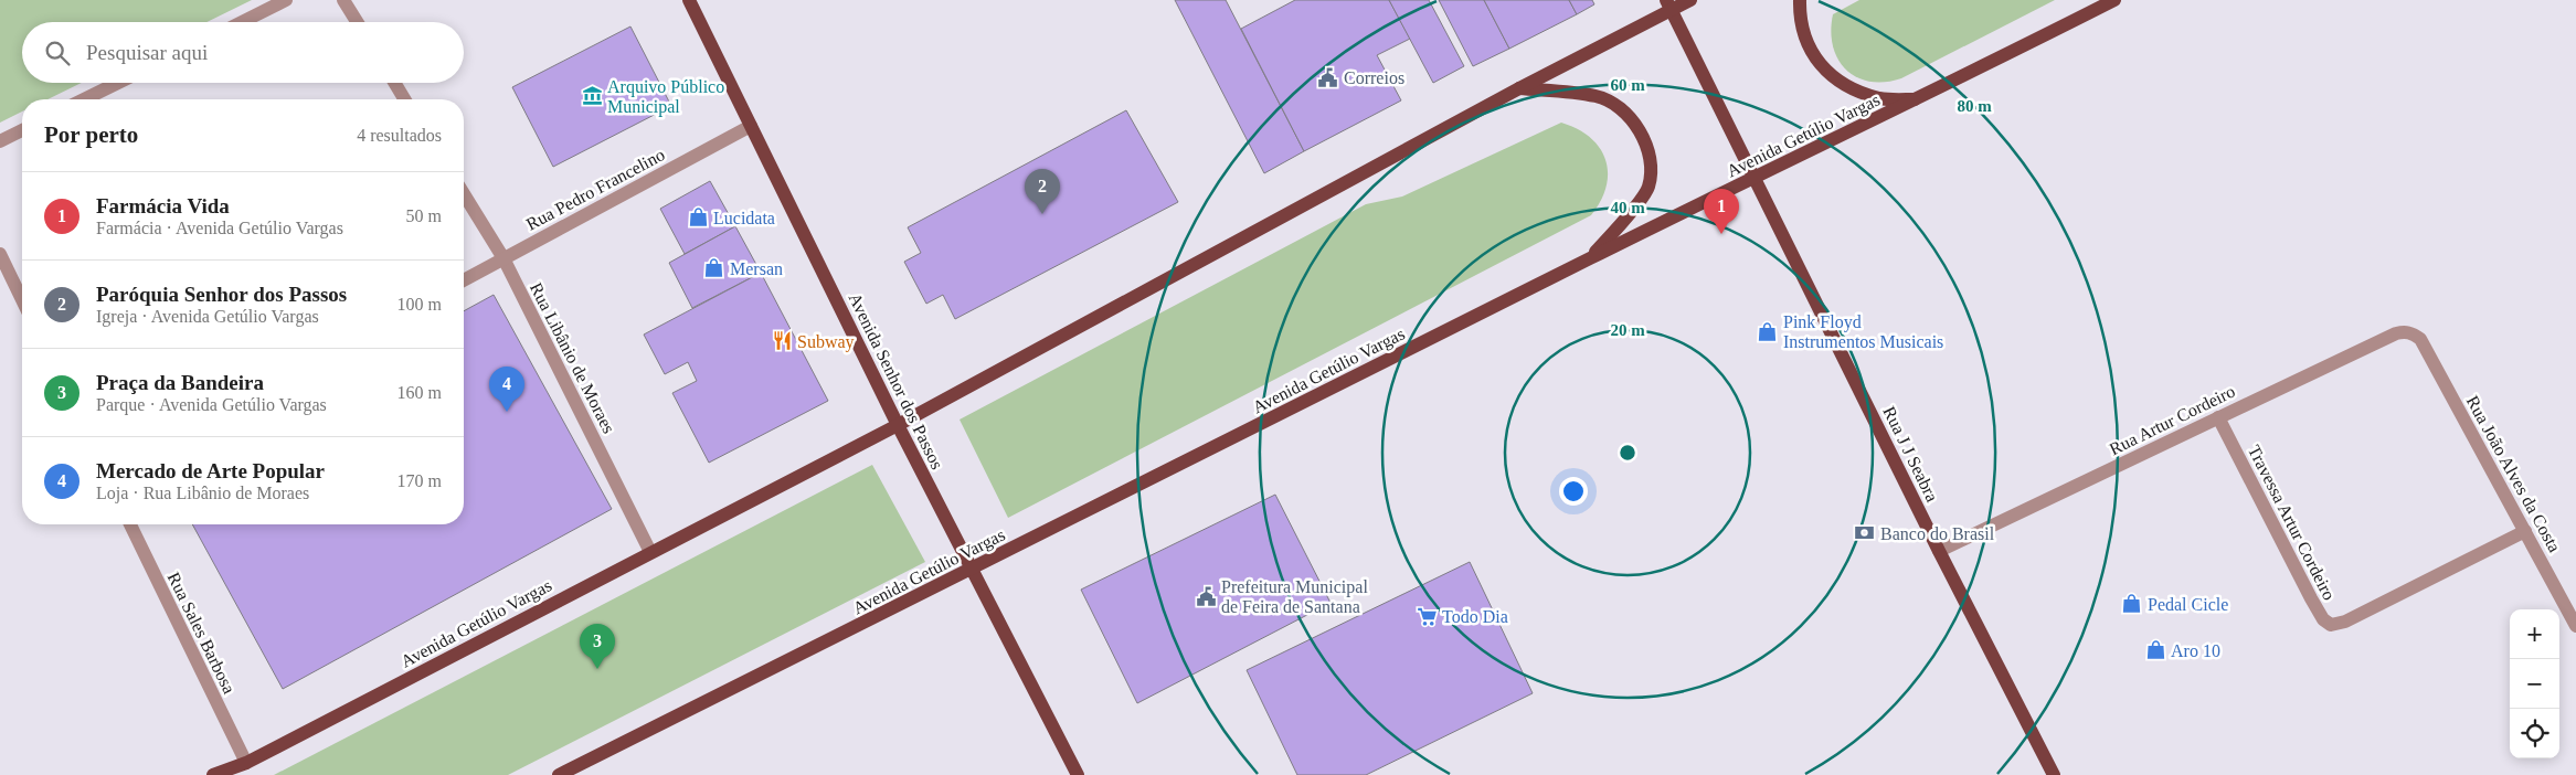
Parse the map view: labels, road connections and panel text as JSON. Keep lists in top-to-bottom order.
{
  "streets": {
    "main road": ["Avenida Getúlio Vargas", "Avenida Senhor dos Passos", "Rua J J Seabra"],
    "street": [
      "Rua Pedro Francelino",
      "Rua Libânio de Moraes",
      "Rua Artur Cordeiro",
      "Rua João Alves da Costa",
      "Travessa Artur Cordeiro",
      "Rua Sales Barbosa"
    ]
  },
  "crossings": [
    ["Avenida Getúlio Vargas", "Rua Libânio de Moraes"],
    ["Avenida Getúlio Vargas", "Avenida Senhor dos Passos"],
    ["Avenida Getúlio Vargas", "Rua J J Seabra"],
    ["Avenida Getúlio Vargas", "Rua Sales Barbosa"],
    ["Rua Pedro Francelino", "Rua Libânio de Moraes"],
    ["Rua Pedro Francelino", "Avenida Senhor dos Passos"],
    ["Rua Artur Cordeiro", "Rua J J Seabra"],
    ["Rua Artur Cordeiro", "Rua João Alves da Costa"],
    ["Rua Artur Cordeiro", "Travessa Artur Cordeiro"],
    ["Rua João Alves da Costa", "Travessa Artur Cordeiro"]
  ],
  "places": {
    "public building": ["Correios", "Prefeitura Municipal de Feira de Santana"],
    "museum": ["Arquivo Público Municipal"],
    "shop": [
      "Lucidata",
      "Mersan",
      "Pink Floyd Instrumentos Musicais",
      "Pedal Cicle",
      "Aro 10"
    ],
    "restaurant": ["Subway"],
    "bank": ["Banco do Brasil"],
    "supermarket": ["Todo Dia"]
  },
  "page": {
    "search": "Pesquisar aqui",
    "heading": ["Por perto", "4 resultados"],
    "pins": [
      "2",
      "1",
      "4",
      "3"
    ],
    "list": [
      {
        "mark": "1",
        "name": "Farmácia Vida",
        "note": "Farmácia · Avenida Getúlio Vargas",
        "value": "50 m"
      },
      {
        "mark": "2",
        "name": "Paróquia Senhor dos Passos",
        "note": "Igreja · Avenida Getúlio Vargas",
        "value": "100 m"
      },
      {
        "mark": "3",
        "name": "Praça da Bandeira",
        "note": "Parque · Avenida Getúlio Vargas",
        "value": "160 m"
      },
      {
        "mark": "4",
        "name": "Mercado de Arte Popular",
        "note": "Loja · Rua Libânio de Moraes",
        "value": "170 m"
      }
    ],
    "map_buttons": ["+", "−"]
  },
  "rings": [
    "60 m",
    "80 m",
    "40 m",
    "20 m"
  ]
}
